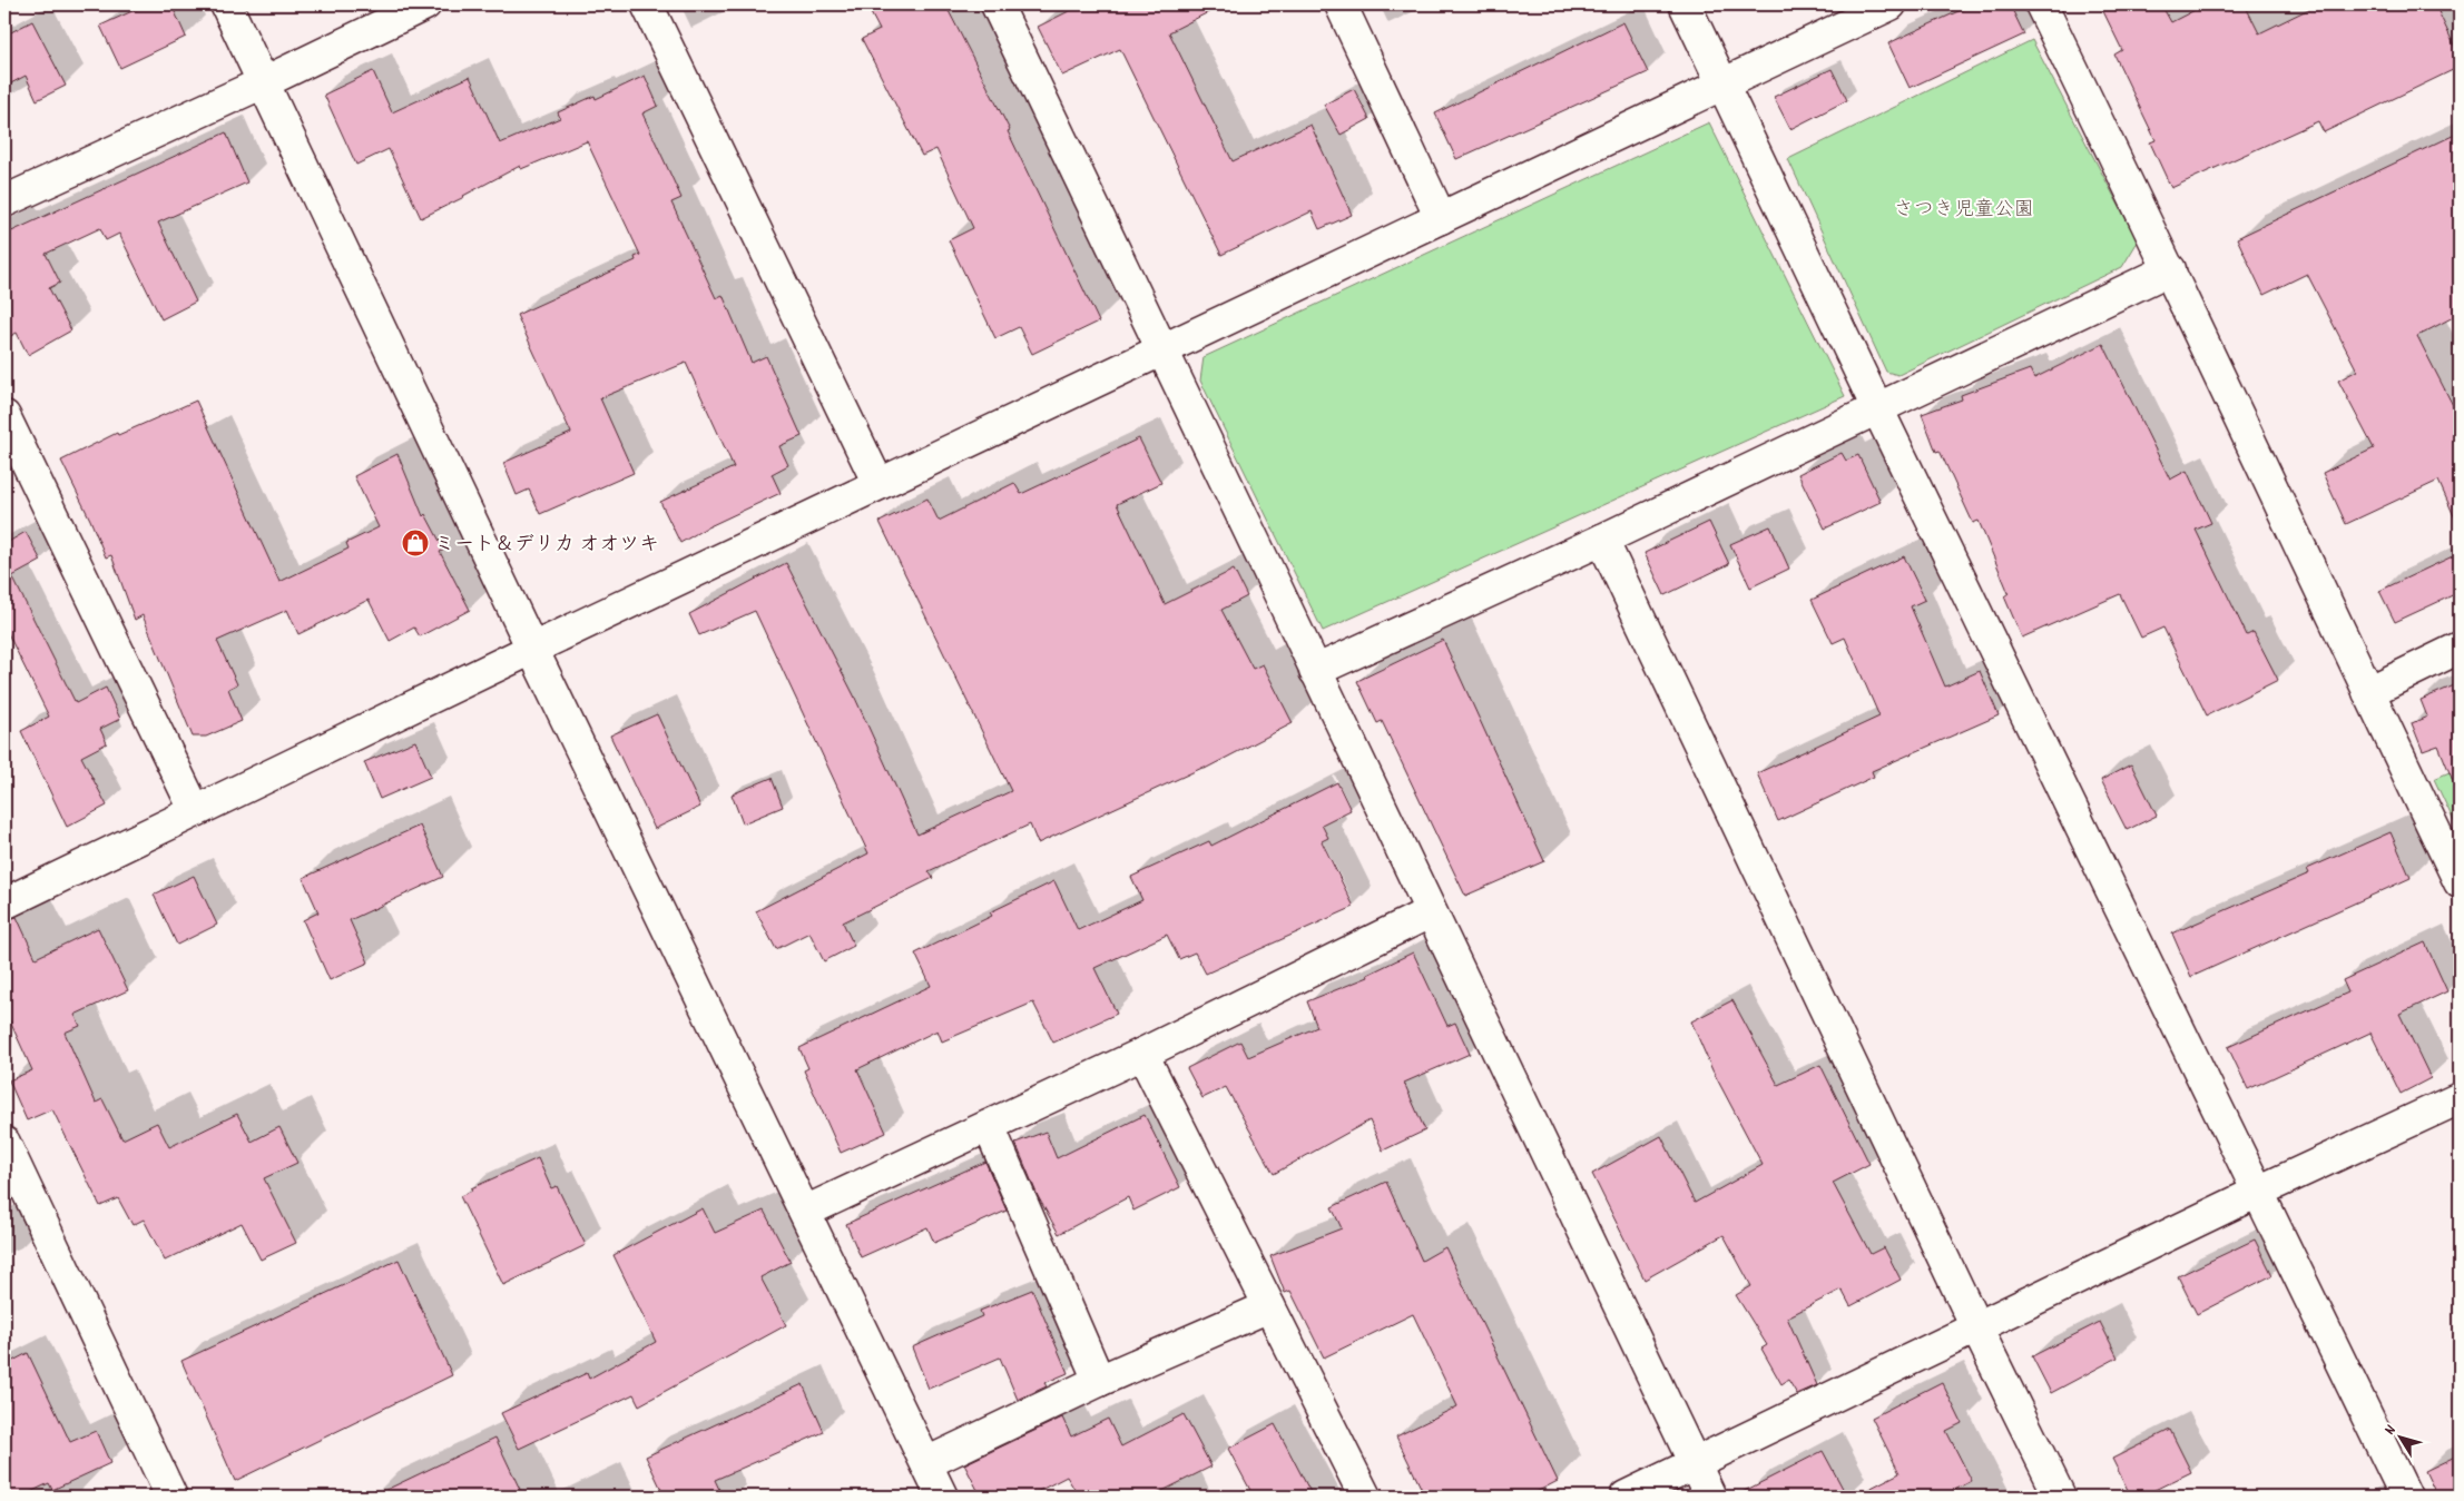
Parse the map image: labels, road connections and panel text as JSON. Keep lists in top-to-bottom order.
{
  "parks": ["さつき児童公園"],
  "places": {
    "shop": ["ミート＆デリカ オオツキ"]
  },
  "north": "top left"
}
